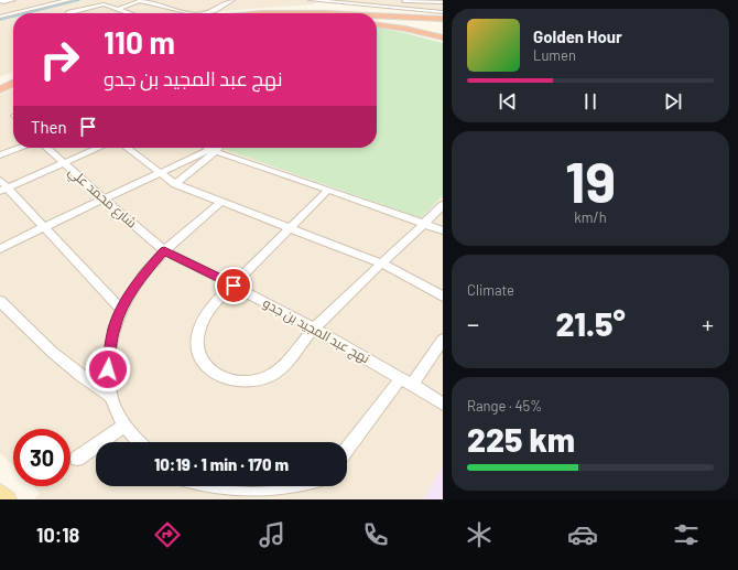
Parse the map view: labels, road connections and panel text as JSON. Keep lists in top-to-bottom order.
{
  "streets": {
    "street": ["شارع محمد علي", "نهج عبد المجيد بن جدو"]
  },
  "crossings": [
    ["شارع محمد علي", "نهج عبد المجيد بن جدو"]
  ],
  "page": {
    "turn": ["110 m", "نهج عبد المجيد بن جدو"],
    "song": ["Golden Hour", "Lumen"],
    "then": "Then",
    "tile": [
      ["19", "km/h"],
      "Climate",
      ["Range · 45%", "225 km"]
    ],
    "heat": ["−", "21.5°", "+"],
    "limit": "30",
    "trip": "10:19 · 1 min · 170 m",
    "tabs": "10:18"
  }
}
